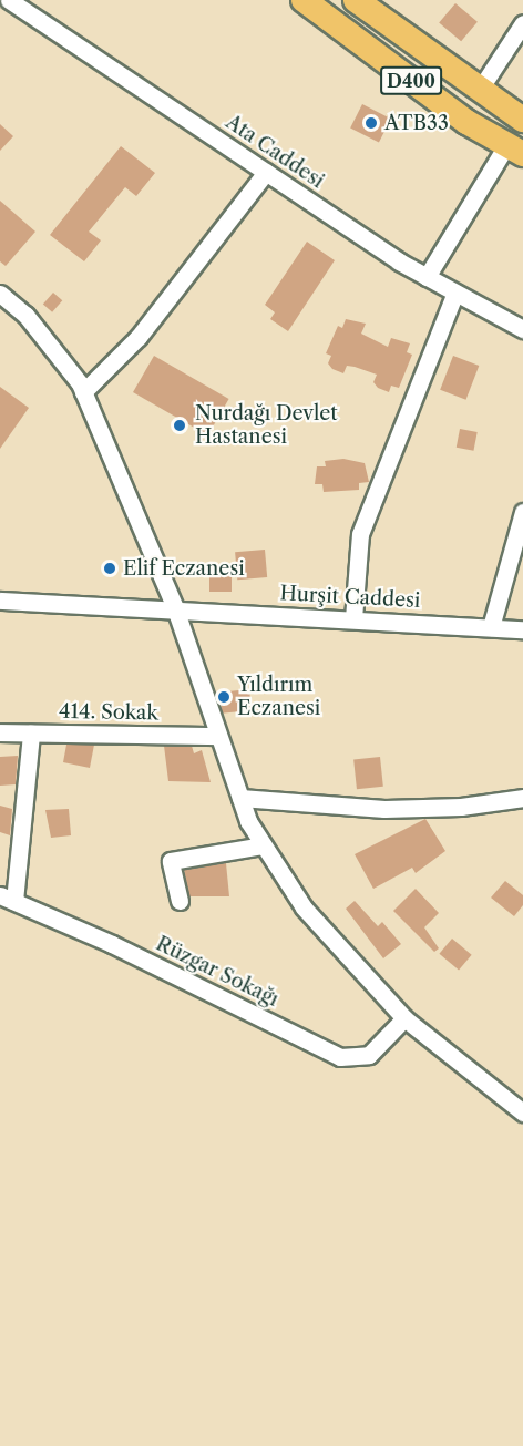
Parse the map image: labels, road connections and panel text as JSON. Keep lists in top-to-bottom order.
{
  "streets": {
    "highway": ["D400"],
    "street": [
      "Ata Caddesi",
      "Hurşit Caddesi",
      "414. Sokak",
      "Rüzgar Sokağı"
    ]
  },
  "places": [
    "ATB33",
    "Nurdağı Devlet Hastanesi",
    "Elif Eczanesi",
    "Yıldırım Eczanesi"
  ]
}
